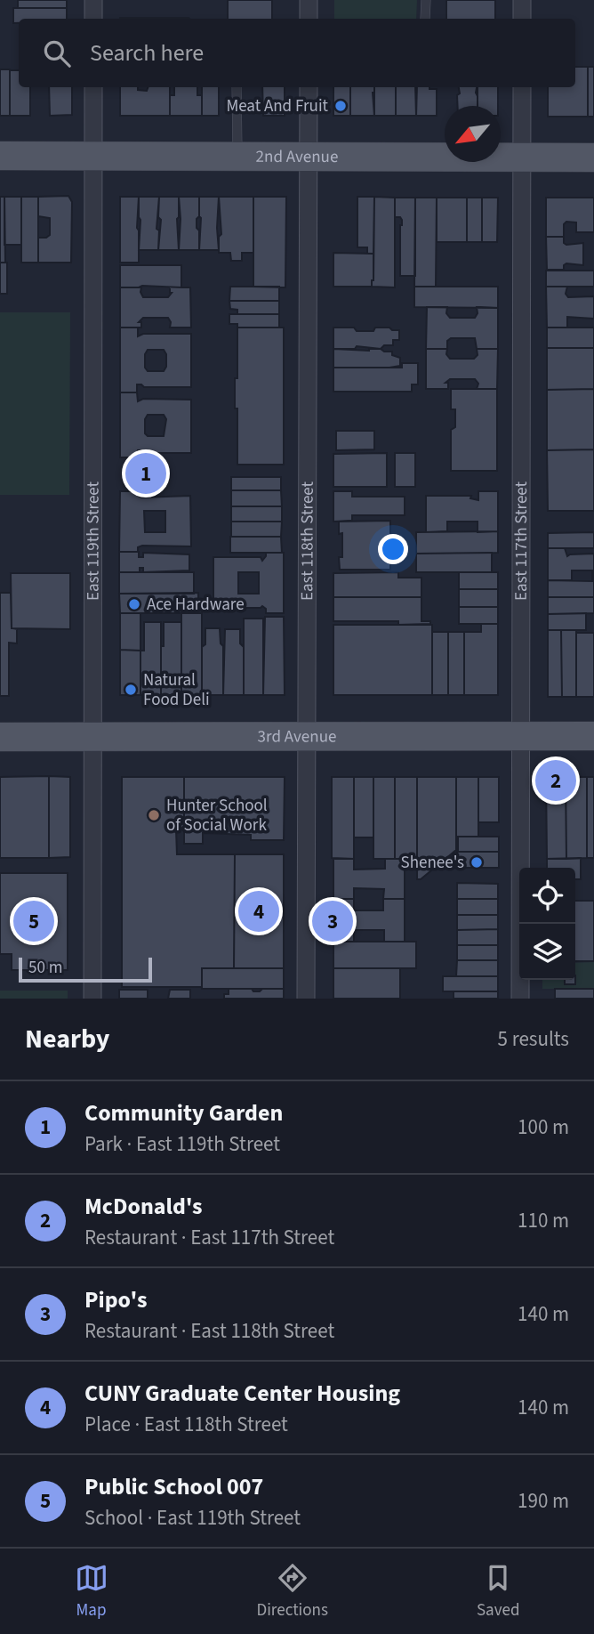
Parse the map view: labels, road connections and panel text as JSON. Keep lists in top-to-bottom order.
{
  "streets": {
    "main road": ["2nd Avenue", "3rd Avenue"],
    "street": ["East 119th Street", "East 118th Street", "East 117th Street"]
  },
  "crossings": [
    ["2nd Avenue", "East 119th Street"],
    ["2nd Avenue", "East 118th Street"],
    ["2nd Avenue", "East 117th Street"],
    ["East 119th Street", "3rd Avenue"],
    ["East 118th Street", "3rd Avenue"],
    ["East 117th Street", "3rd Avenue"]
  ],
  "places": [
    "Meat And Fruit",
    "Ace Hardware",
    "Natural Food Deli",
    "Hunter School of Social Work",
    "Shenee's"
  ],
  "scale_bar": "50 m",
  "north": "bottom left",
  "page": {
    "search": "Search here",
    "pins": [
      "1",
      "2",
      "4",
      "3",
      "5"
    ],
    "scale": "50 m",
    "heading": ["Nearby", "5 results"],
    "list": [
      {
        "mark": "1",
        "name": "Community Garden",
        "note": "Park · East 119th Street",
        "value": "100 m"
      },
      {
        "mark": "2",
        "name": "McDonald's",
        "note": "Restaurant · East 117th Street",
        "value": "110 m"
      },
      {
        "mark": "3",
        "name": "Pipo's",
        "note": "Restaurant · East 118th Street",
        "value": "140 m"
      },
      {
        "mark": "4",
        "name": "CUNY Graduate Center Housing",
        "note": "Place · East 118th Street",
        "value": "140 m"
      },
      {
        "mark": "5",
        "name": "Public School 007",
        "note": "School · East 119th Street",
        "value": "190 m"
      }
    ],
    "nav": ["Map", "Directions", "Saved"]
  }
}
